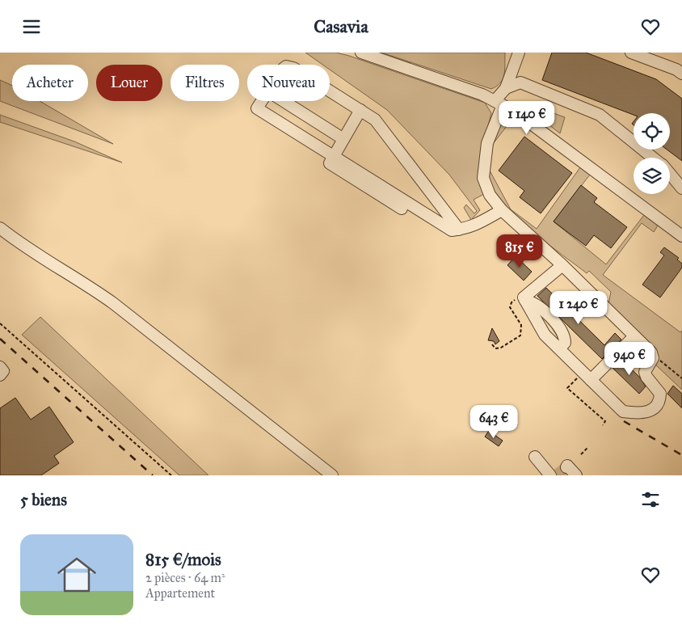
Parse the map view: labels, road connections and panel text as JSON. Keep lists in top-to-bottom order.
{
  "page": {
    "header": "Casavia",
    "chip": [
      "Acheter",
      "Louer",
      "Filtres",
      "Nouveau"
    ],
    "price": [
      "1 140 €",
      "815 €",
      "1 240 €",
      "940 €",
      "643 €"
    ],
    "heading": "5 biens",
    "list": [
      {
        "name": "815 €/mois",
        "note": "2 pièces · 64 m² · Appartement"
      }
    ]
  }
}
